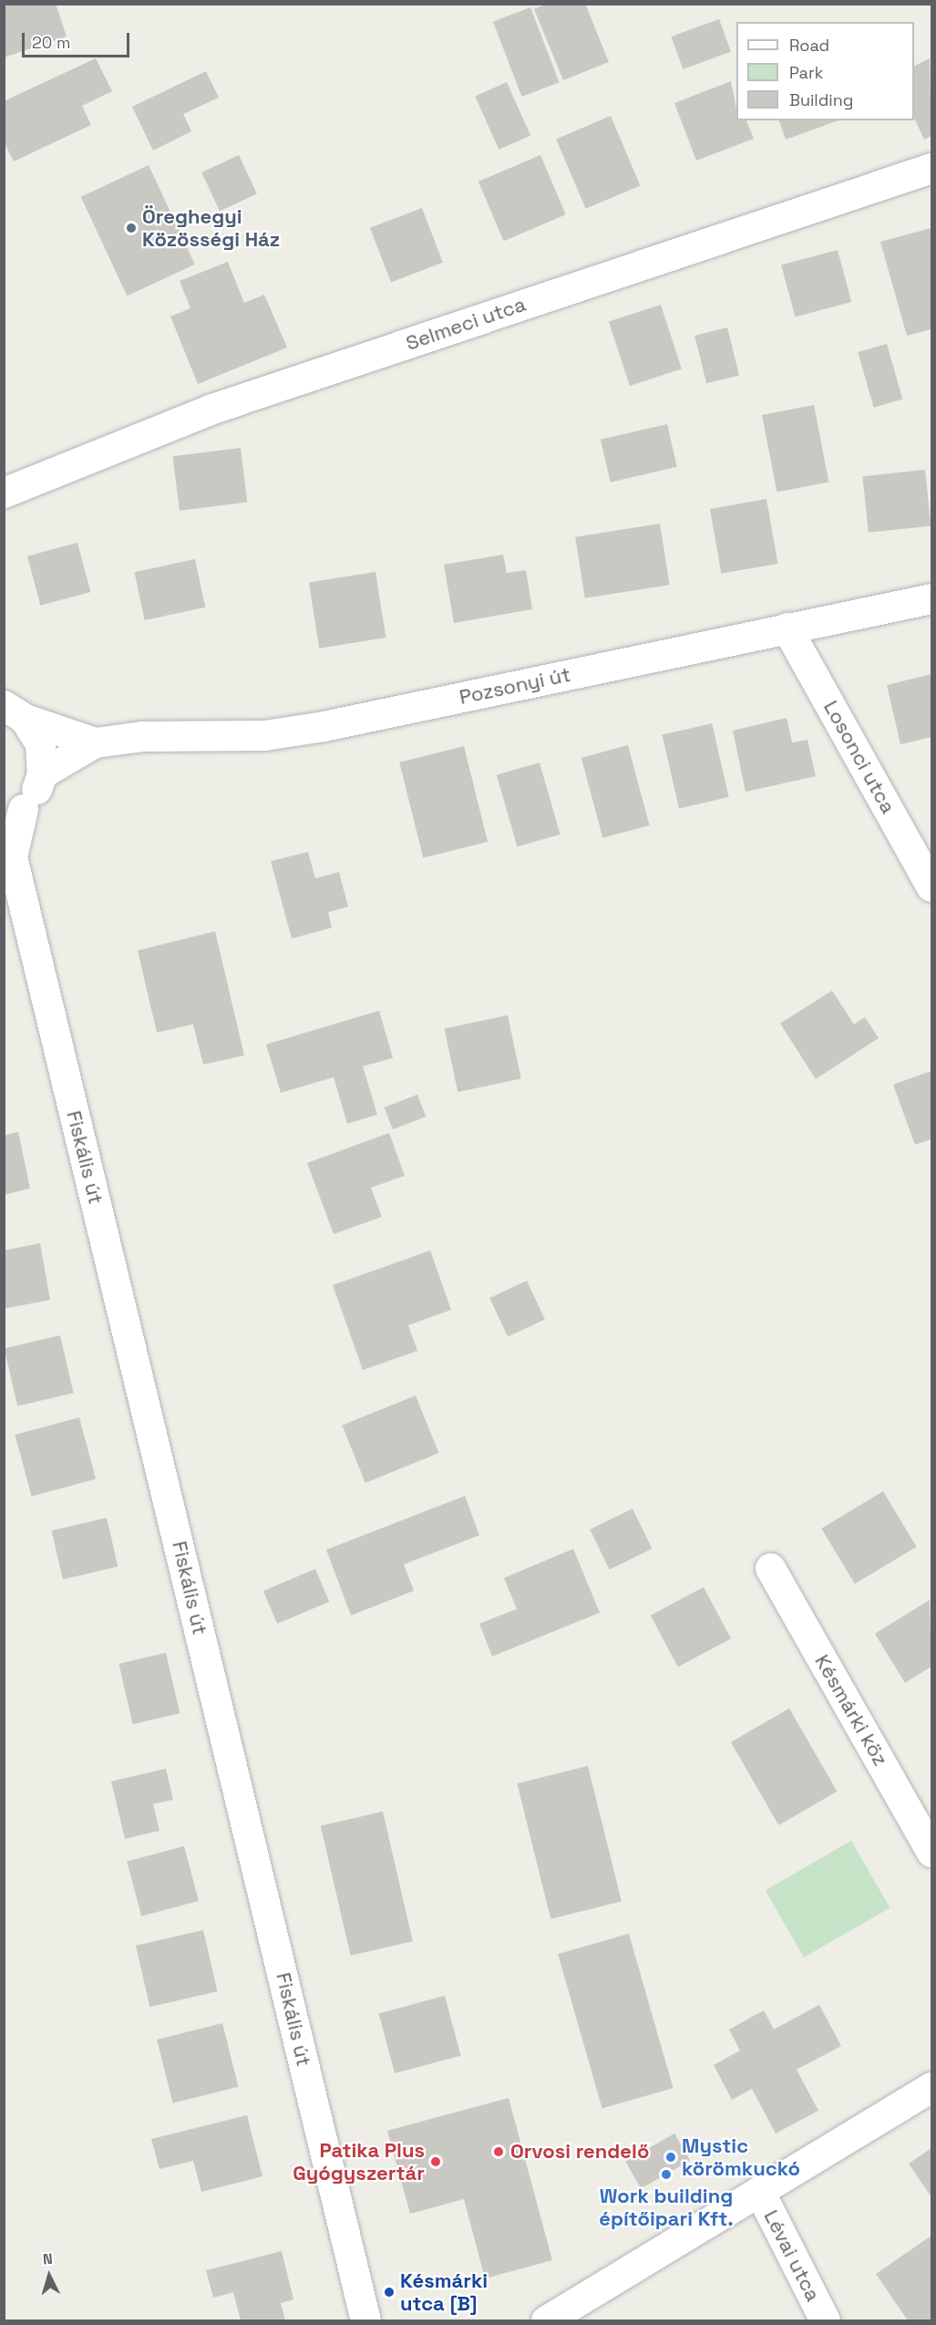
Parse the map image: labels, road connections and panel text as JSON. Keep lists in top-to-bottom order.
{
  "streets": {
    "street": [
      "Selmeci utca",
      "Pozsonyi út",
      "Losonci utca",
      "Fiskális út",
      "Késmárki köz",
      "Lévai utca"
    ]
  },
  "crossings": [
    ["Pozsonyi út", "Losonci utca"],
    ["Pozsonyi út", "Fiskális út"]
  ],
  "places": [
    "Öreghegyi Közösségi Ház",
    "Orvosi rendelő",
    "Mystic körömkuckó",
    "Patika Plus Gyógyszertár",
    "Work building építőipari Kft.",
    "Késmárki utca [B]"
  ],
  "legend": ["Road", "Park", "Building"],
  "scale_bar": "20 m",
  "north": "top"
}
